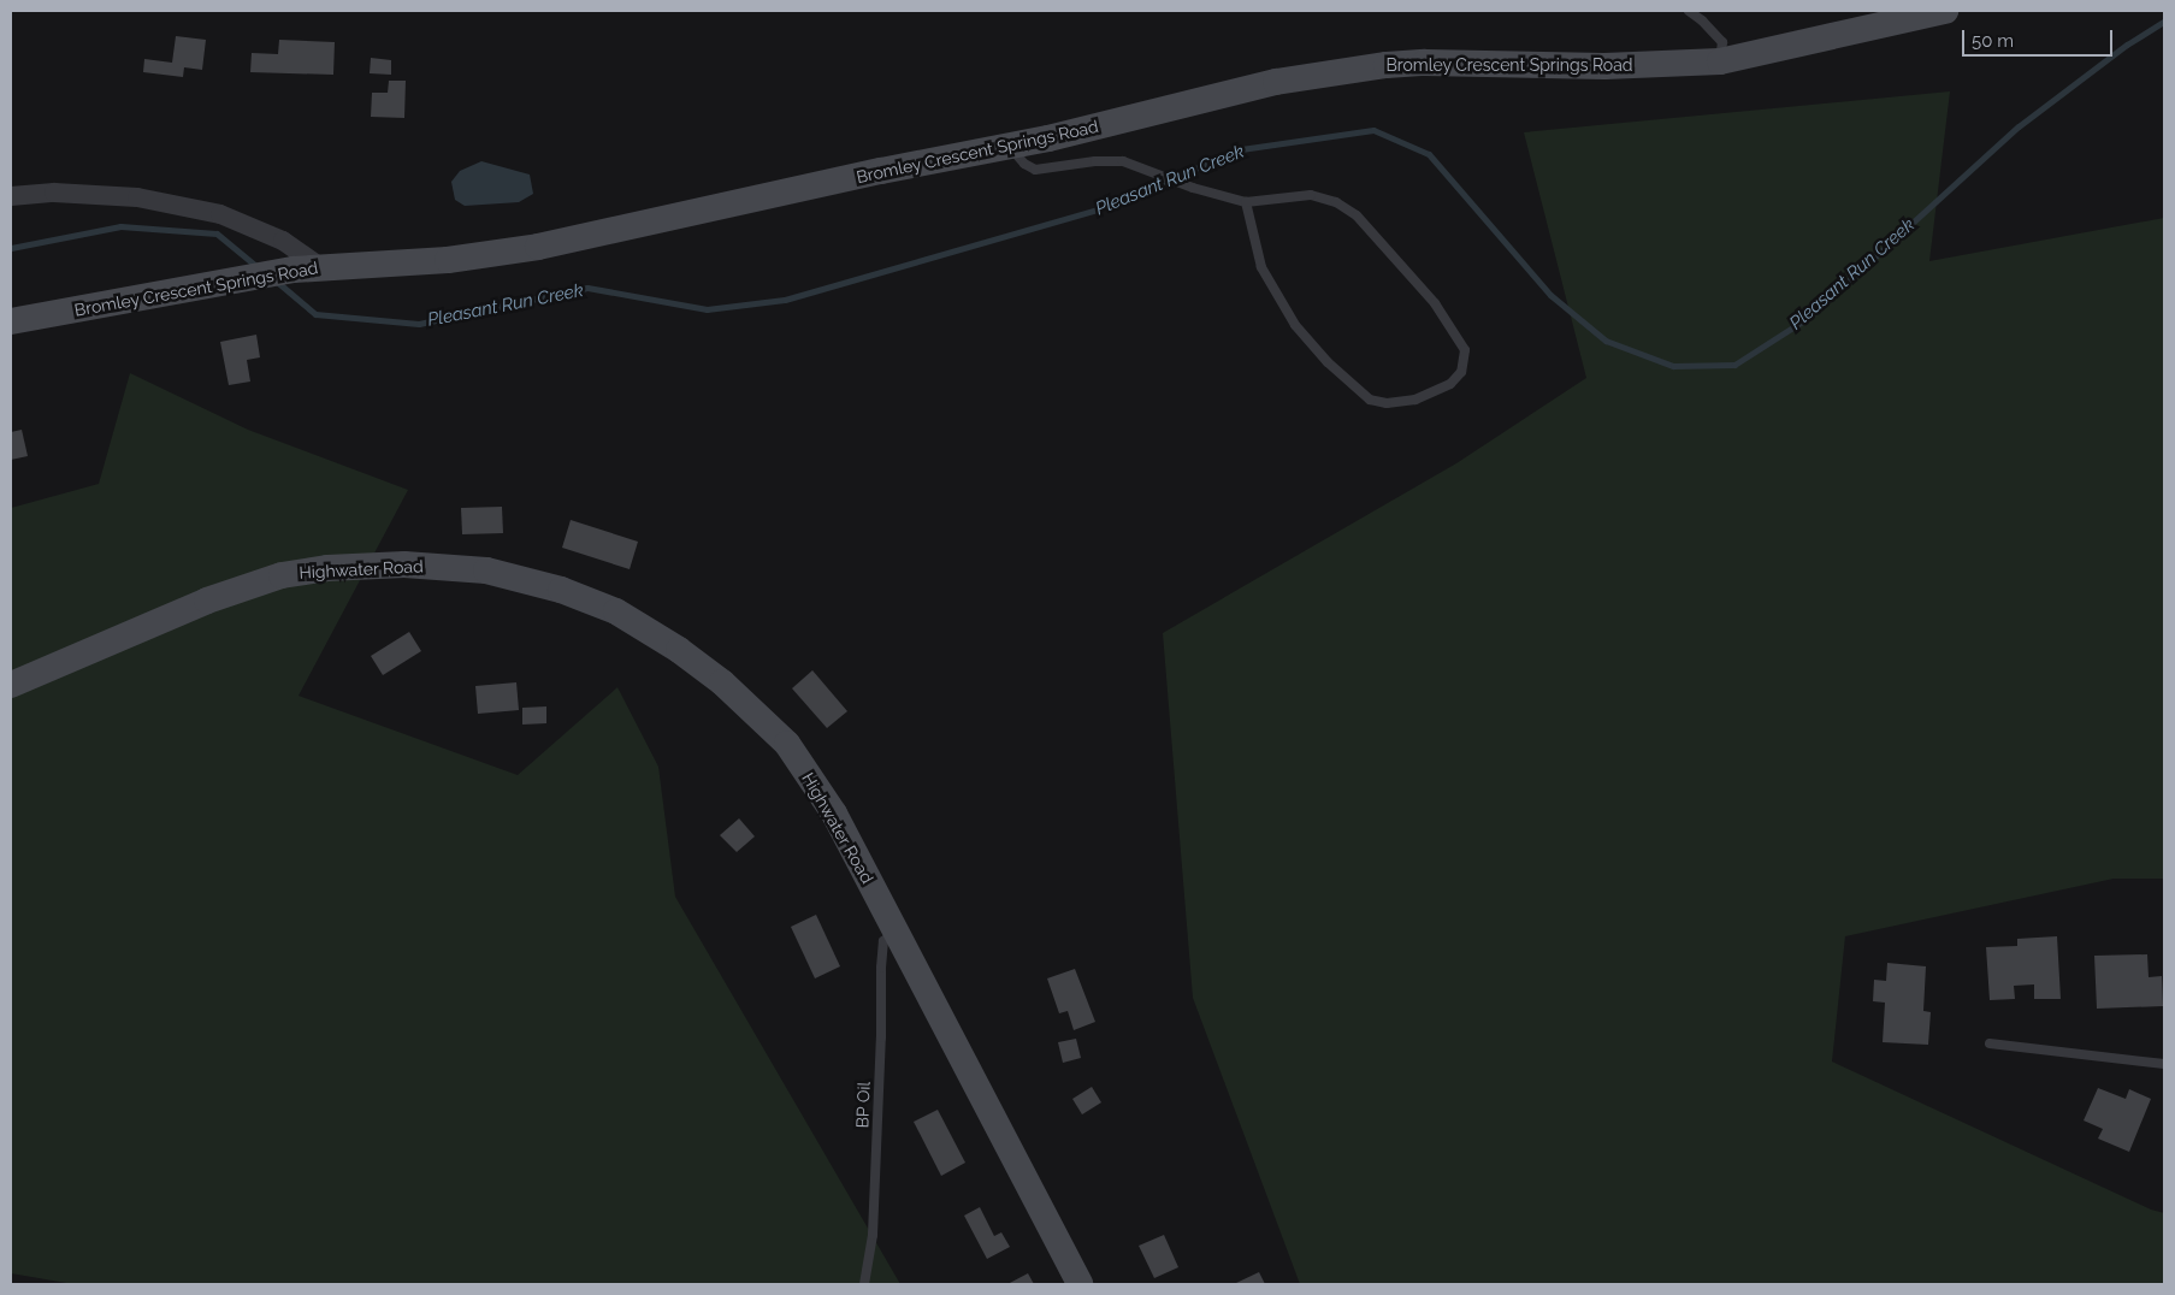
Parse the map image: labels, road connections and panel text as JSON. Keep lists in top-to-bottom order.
{
  "streets": {
    "street": ["Bromley Crescent Springs Road", "Highwater Road"],
    "lane": ["BP Oil"]
  },
  "crossings": [
    ["Highwater Road", "BP Oil"]
  ],
  "water": ["Pleasant Run Creek"],
  "scale_bar": "50 m"
}
